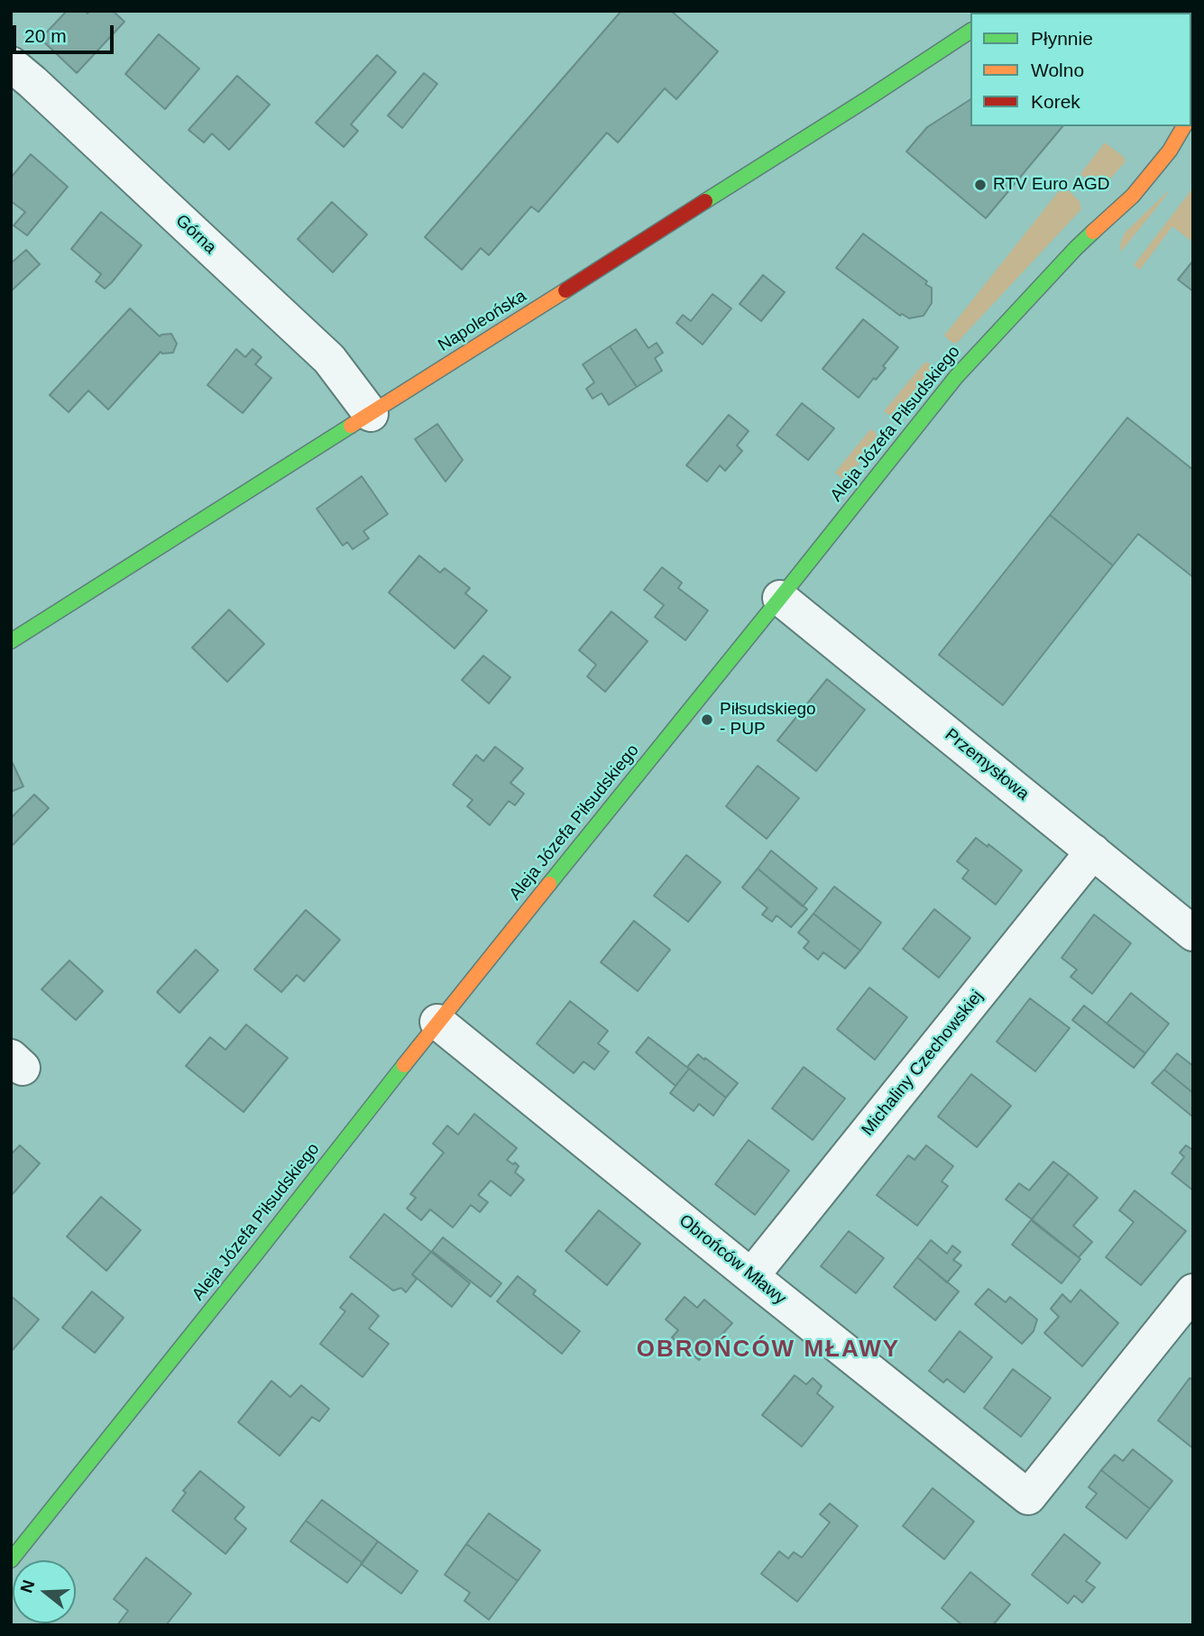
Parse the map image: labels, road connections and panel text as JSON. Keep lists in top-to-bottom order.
{
  "streets": {
    "main road": ["Napoleońska", "Aleja Józefa Piłsudskiego"],
    "street": [
      "Górna",
      "Przemysłowa",
      "Michaliny Czechowskiej",
      "Obrońców Mławy"
    ]
  },
  "crossings": [
    ["Górna", "Napoleońska"],
    ["Aleja Józefa Piłsudskiego", "Przemysłowa"],
    ["Aleja Józefa Piłsudskiego", "Obrońców Mławy"],
    ["Przemysłowa", "Michaliny Czechowskiej"],
    ["Michaliny Czechowskiej", "Obrońców Mławy"]
  ],
  "districts": ["OBROŃCÓW MŁAWY"],
  "places": ["RTV Euro AGD", "Piłsudskiego - PUP"],
  "legend": ["Płynnie", "Wolno", "Korek"],
  "scale_bar": "20 m",
  "north": "left"
}
